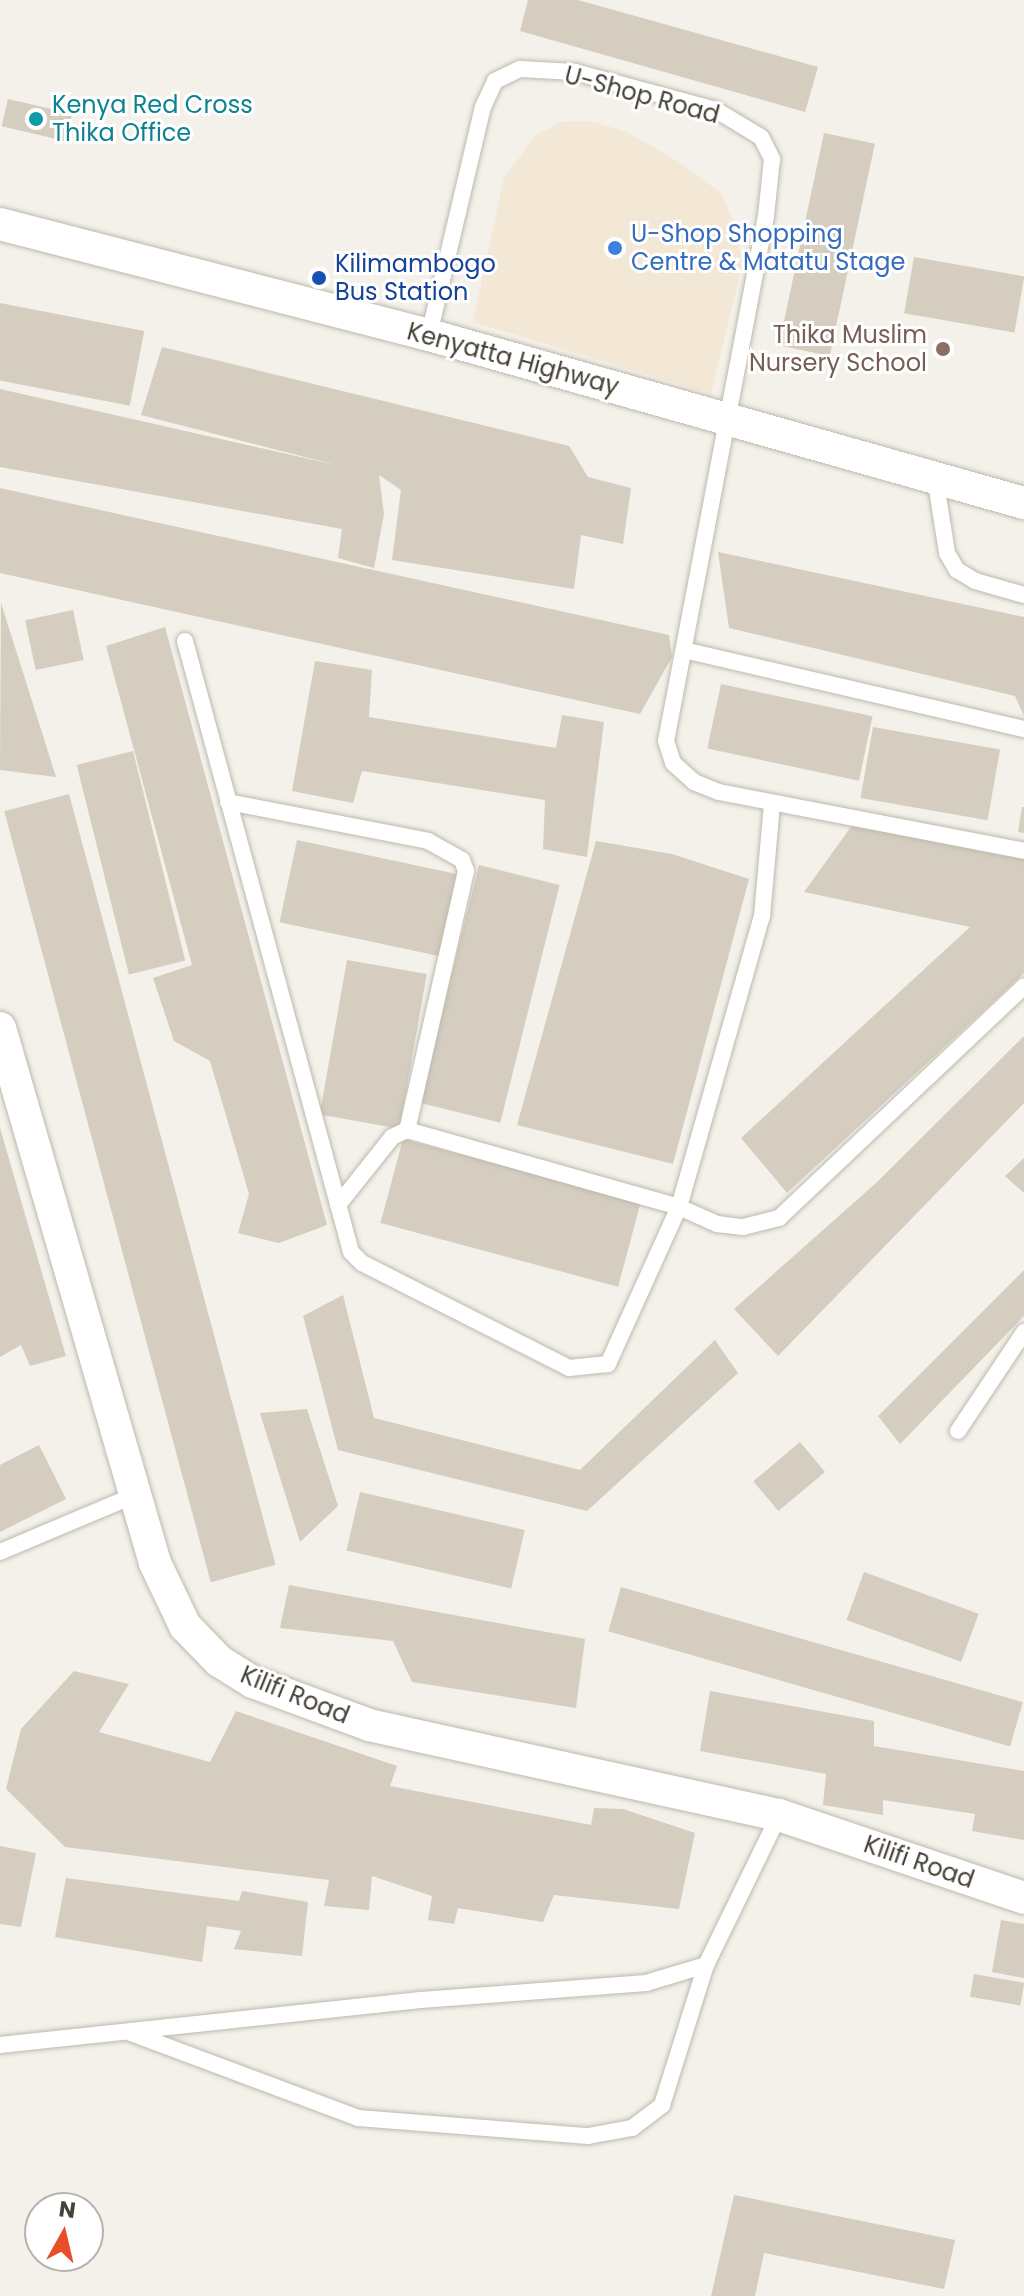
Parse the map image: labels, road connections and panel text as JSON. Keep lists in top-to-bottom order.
{
  "streets": {
    "street": ["Kenyatta Highway", "Kilifi Road"],
    "lane": ["U-Shop Road"]
  },
  "crossings": [
    ["U-Shop Road", "Kenyatta Highway"]
  ],
  "places": [
    "Kenya Red Cross Thika Office",
    "U-Shop Shopping Centre & Matatu Stage",
    "Kilimambogo Bus Station",
    "Thika Muslim Nursery School"
  ],
  "north": "top"
}
